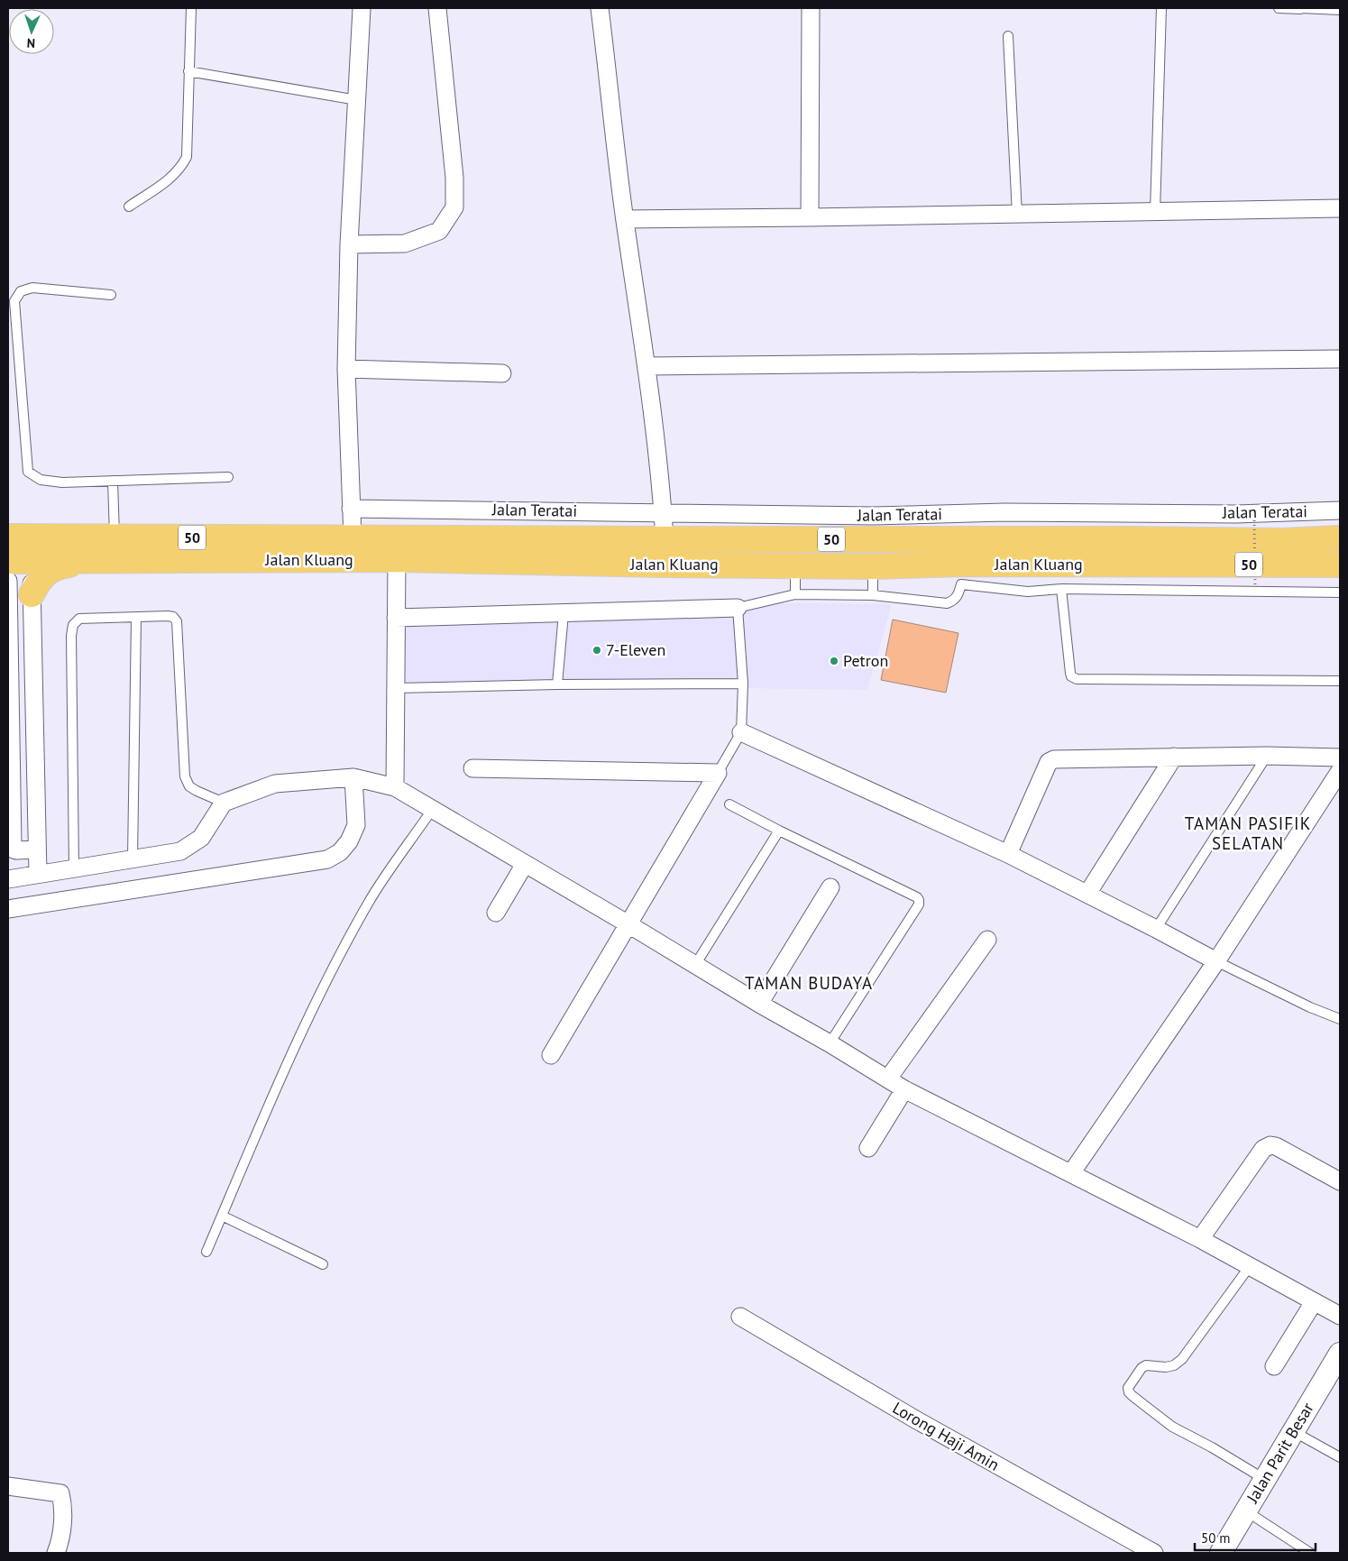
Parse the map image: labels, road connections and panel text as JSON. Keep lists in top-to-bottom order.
{
  "streets": {
    "highway": ["50", "Jalan Kluang"],
    "street": ["Jalan Teratai", "Lorong Haji Amin", "Jalan Parit Besar"]
  },
  "crossings": [
    ["Jalan Teratai", "Jalan Kluang"]
  ],
  "districts": ["TAMAN PASIFIK SELATAN", "TAMAN BUDAYA"],
  "places": ["7-Eleven", "Petron"],
  "scale_bar": "50 m",
  "north": "bottom"
}
